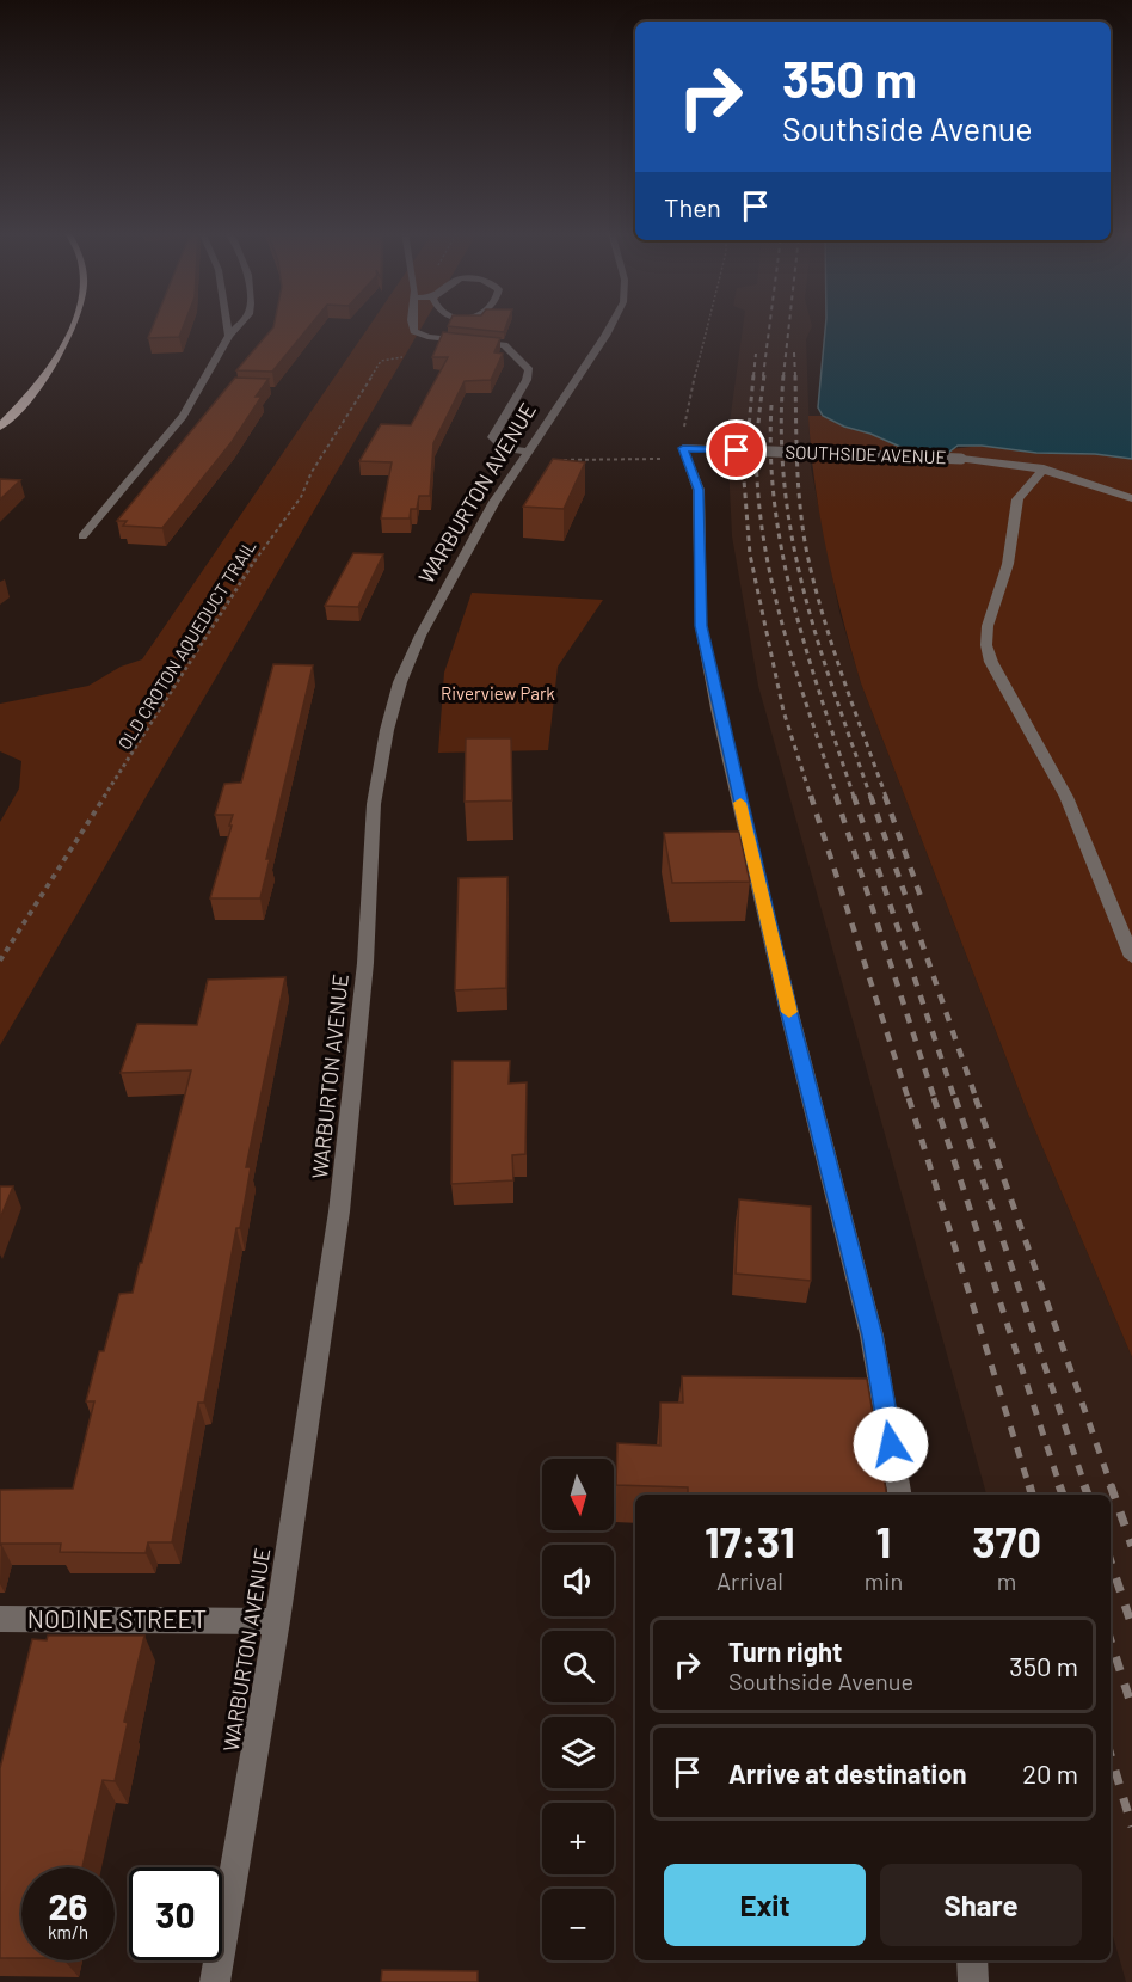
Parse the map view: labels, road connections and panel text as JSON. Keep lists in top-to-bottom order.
{
  "streets": {
    "street": ["SOUTHSIDE AVENUE", "WARBURTON AVENUE", "NODINE STREET"],
    "path": ["OLD CROTON AQUEDUCT TRAIL"]
  },
  "crossings": [
    ["WARBURTON AVENUE", "NODINE STREET"]
  ],
  "parks": ["Riverview Park"],
  "north": "bottom",
  "page": {
    "turn": ["350 m", "Southside Avenue"],
    "then": "Then",
    "map_buttons": ["+", "−"],
    "eta": [
      "17:31",
      "Arrival",
      "1",
      "min",
      "370",
      "m"
    ],
    "list": [
      {
        "name": "Turn right",
        "note": "Southside Avenue",
        "value": "350 m"
      },
      {
        "name": "Arrive at destination",
        "value": "20 m"
      }
    ],
    "buttons": ["Exit", "Share"],
    "speed": "26 km/h",
    "limit": "30"
  }
}
